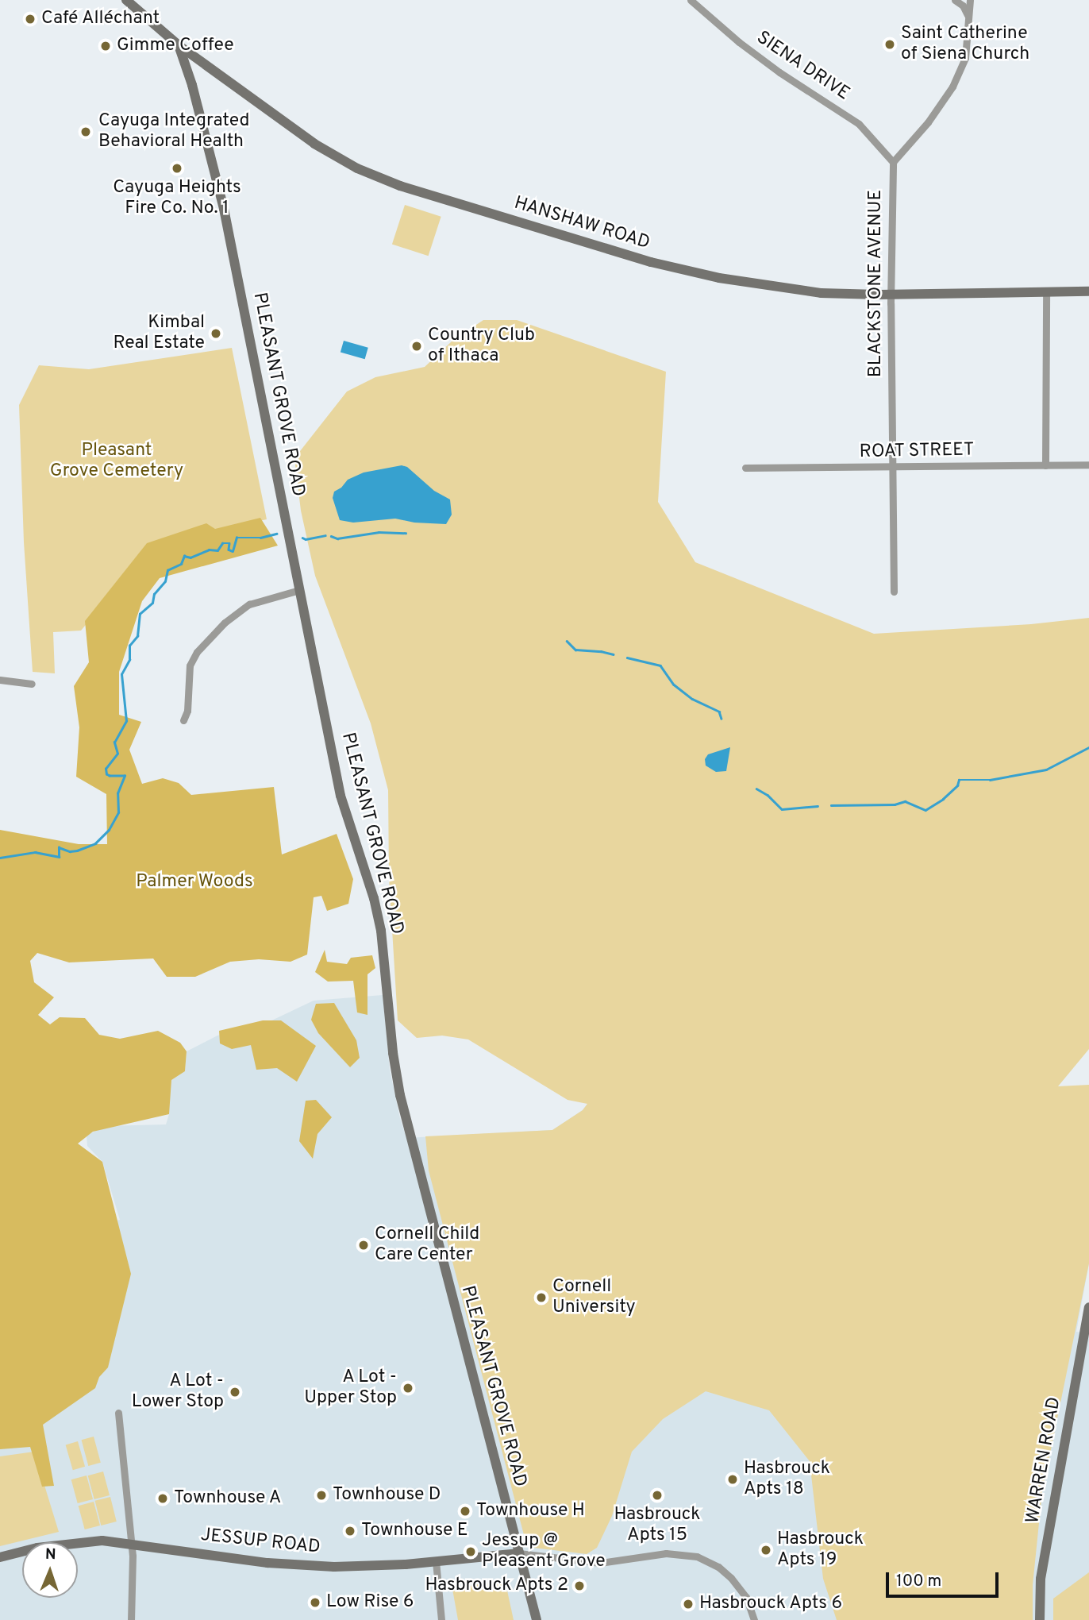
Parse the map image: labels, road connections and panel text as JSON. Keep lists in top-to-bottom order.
{
  "streets": {
    "street": [
      "SIENA DRIVE",
      "HANSHAW ROAD",
      "BLACKSTONE AVENUE",
      "PLEASANT GROVE ROAD",
      "ROAT STREET",
      "WARREN ROAD",
      "JESSUP ROAD"
    ]
  },
  "crossings": [
    ["SIENA DRIVE", "BLACKSTONE AVENUE"],
    ["HANSHAW ROAD", "BLACKSTONE AVENUE"],
    ["HANSHAW ROAD", "PLEASANT GROVE ROAD"],
    ["BLACKSTONE AVENUE", "ROAT STREET"],
    ["PLEASANT GROVE ROAD", "JESSUP ROAD"]
  ],
  "parks": ["Pleasant Grove Cemetery", "Palmer Woods"],
  "places": [
    "Café Alléchant",
    "Saint Catherine of Siena Church",
    "Gimme Coffee",
    "Cayuga Integrated Behavioral Health",
    "Cayuga Heights Fire Co. No. 1",
    "Kimbal Real Estate",
    "Country Club of Ithaca",
    "Cornell Child Care Center",
    "Cornell University",
    "A Lot - Upper Stop",
    "A Lot - Lower Stop",
    "Hasbrouck Apts 18",
    "Townhouse D",
    "Hasbrouck Apts 15",
    "Townhouse A",
    "Townhouse H",
    "Townhouse E",
    "Hasbrouck Apts 19",
    "Jessup @ Pleasent Grove",
    "Hasbrouck Apts 2",
    "Low Rise 6",
    "Hasbrouck Apts 6"
  ],
  "scale_bar": "100 m",
  "north": "top"
}
